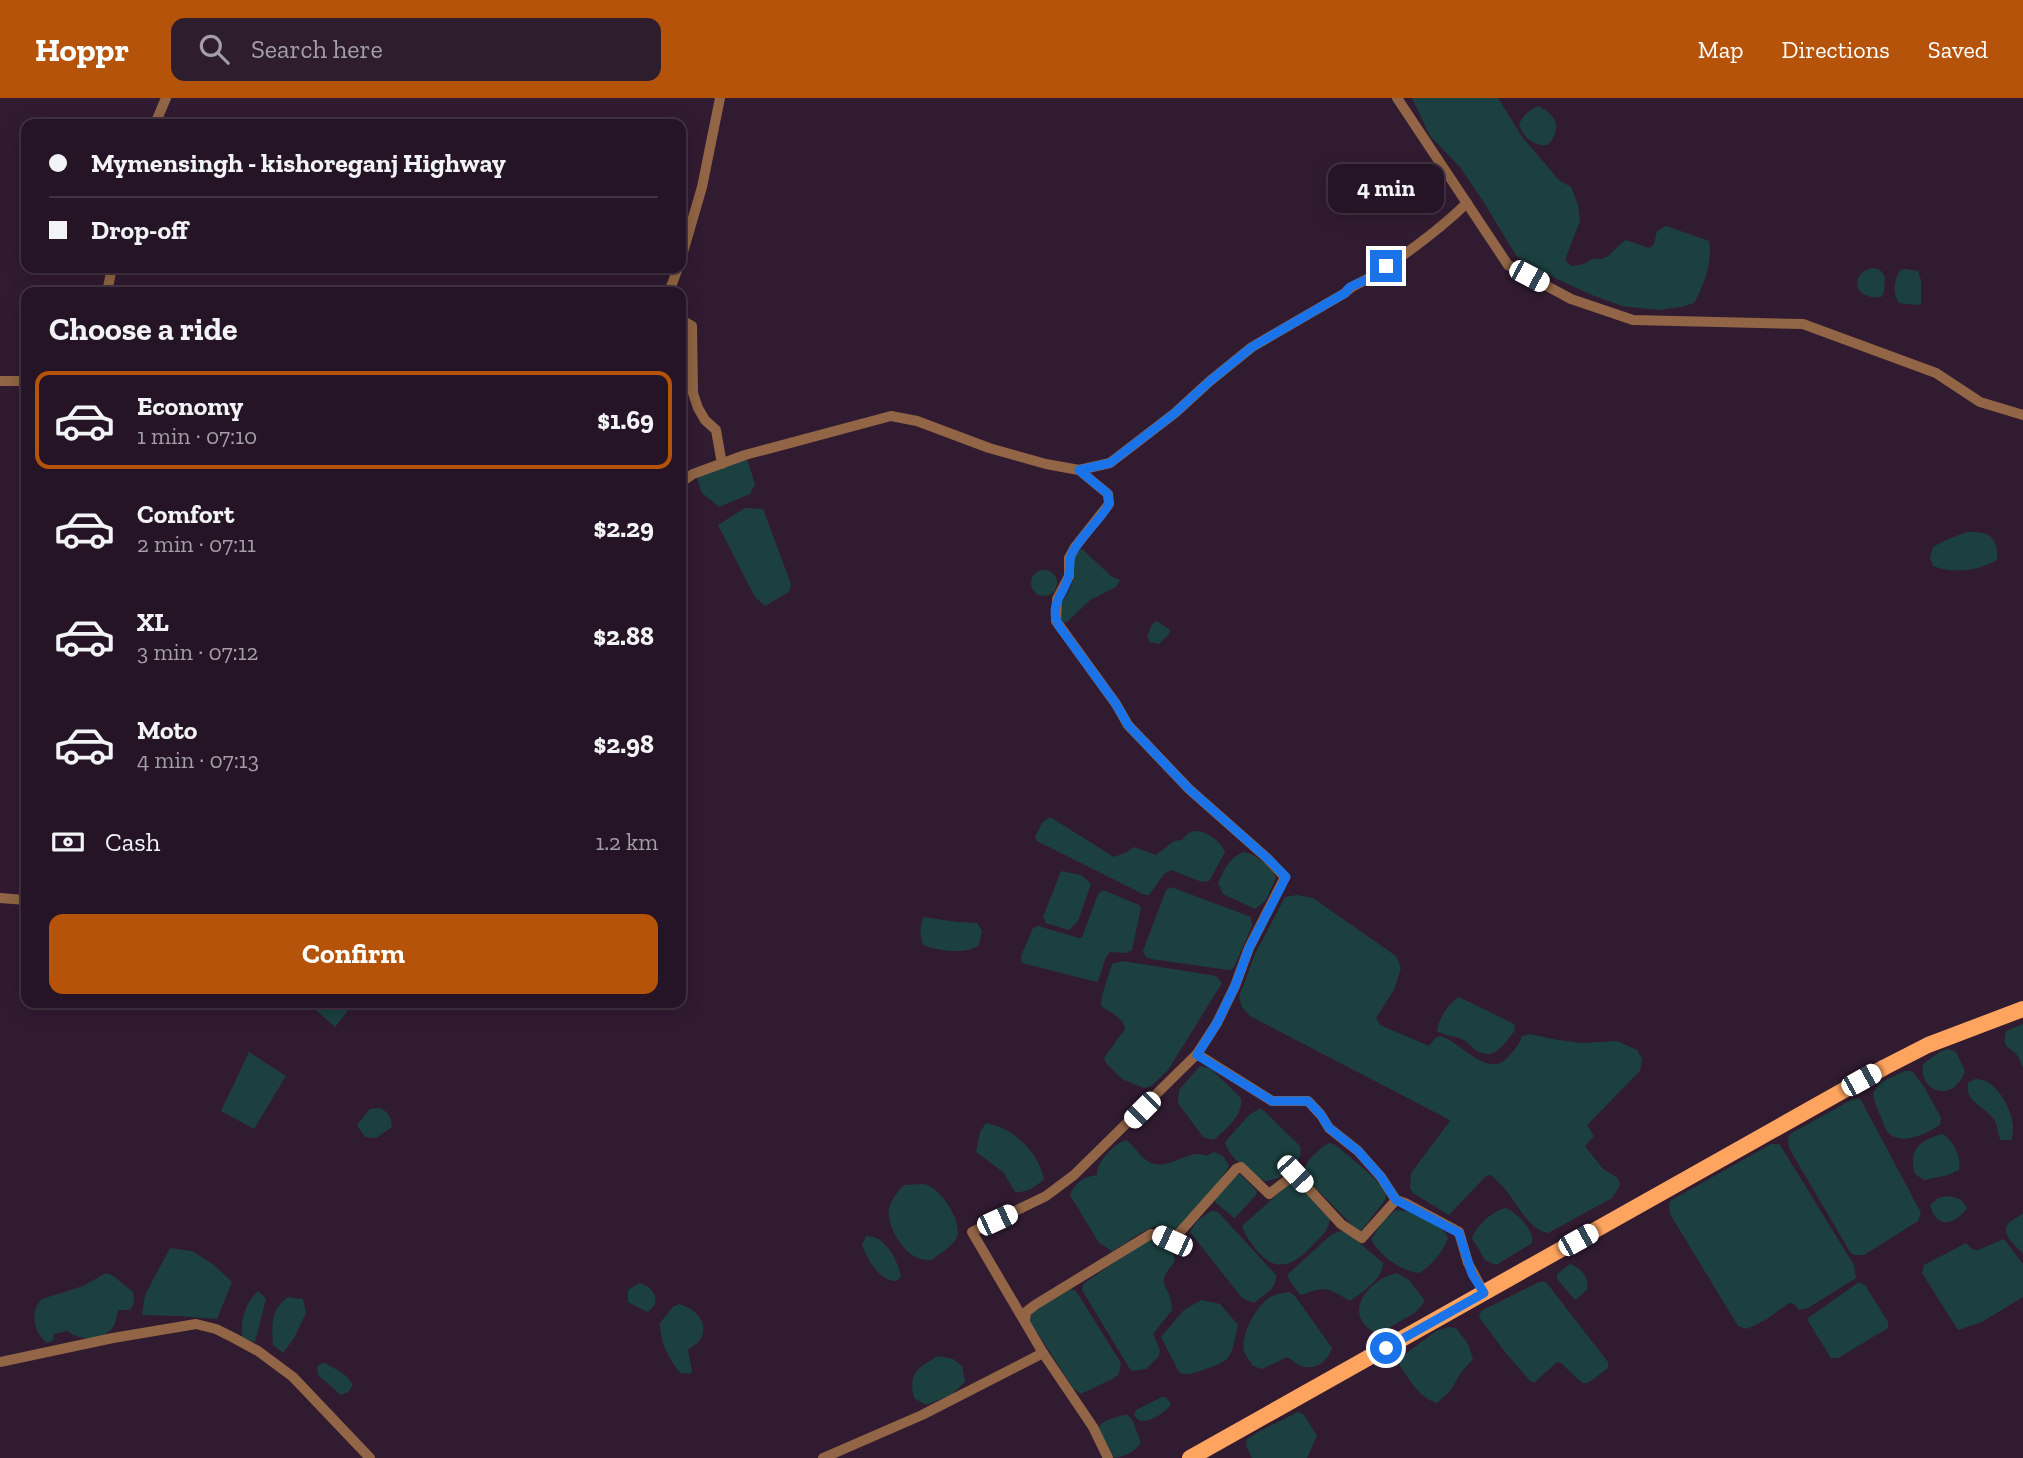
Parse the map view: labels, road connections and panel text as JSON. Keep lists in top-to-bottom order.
{
  "page": {
    "header": "Hoppr",
    "search": "Search here",
    "nav": ["Map", "Directions", "Saved"],
    "banner": ["Mymensingh - kishoreganj Highway", "Drop-off"],
    "bubble": "4 min",
    "heading": "Choose a ride",
    "list": [
      {
        "name": "Economy",
        "note": "1 min · 07:10",
        "value": "$1.69"
      },
      {
        "name": "Comfort",
        "note": "2 min · 07:11",
        "value": "$2.29"
      },
      {
        "name": "XL",
        "note": "3 min · 07:12",
        "value": "$2.88"
      },
      {
        "name": "Moto",
        "note": "4 min · 07:13",
        "value": "$2.98"
      }
    ],
    "pay": ["Cash", "1.2 km"],
    "buttons": "Confirm"
  }
}
